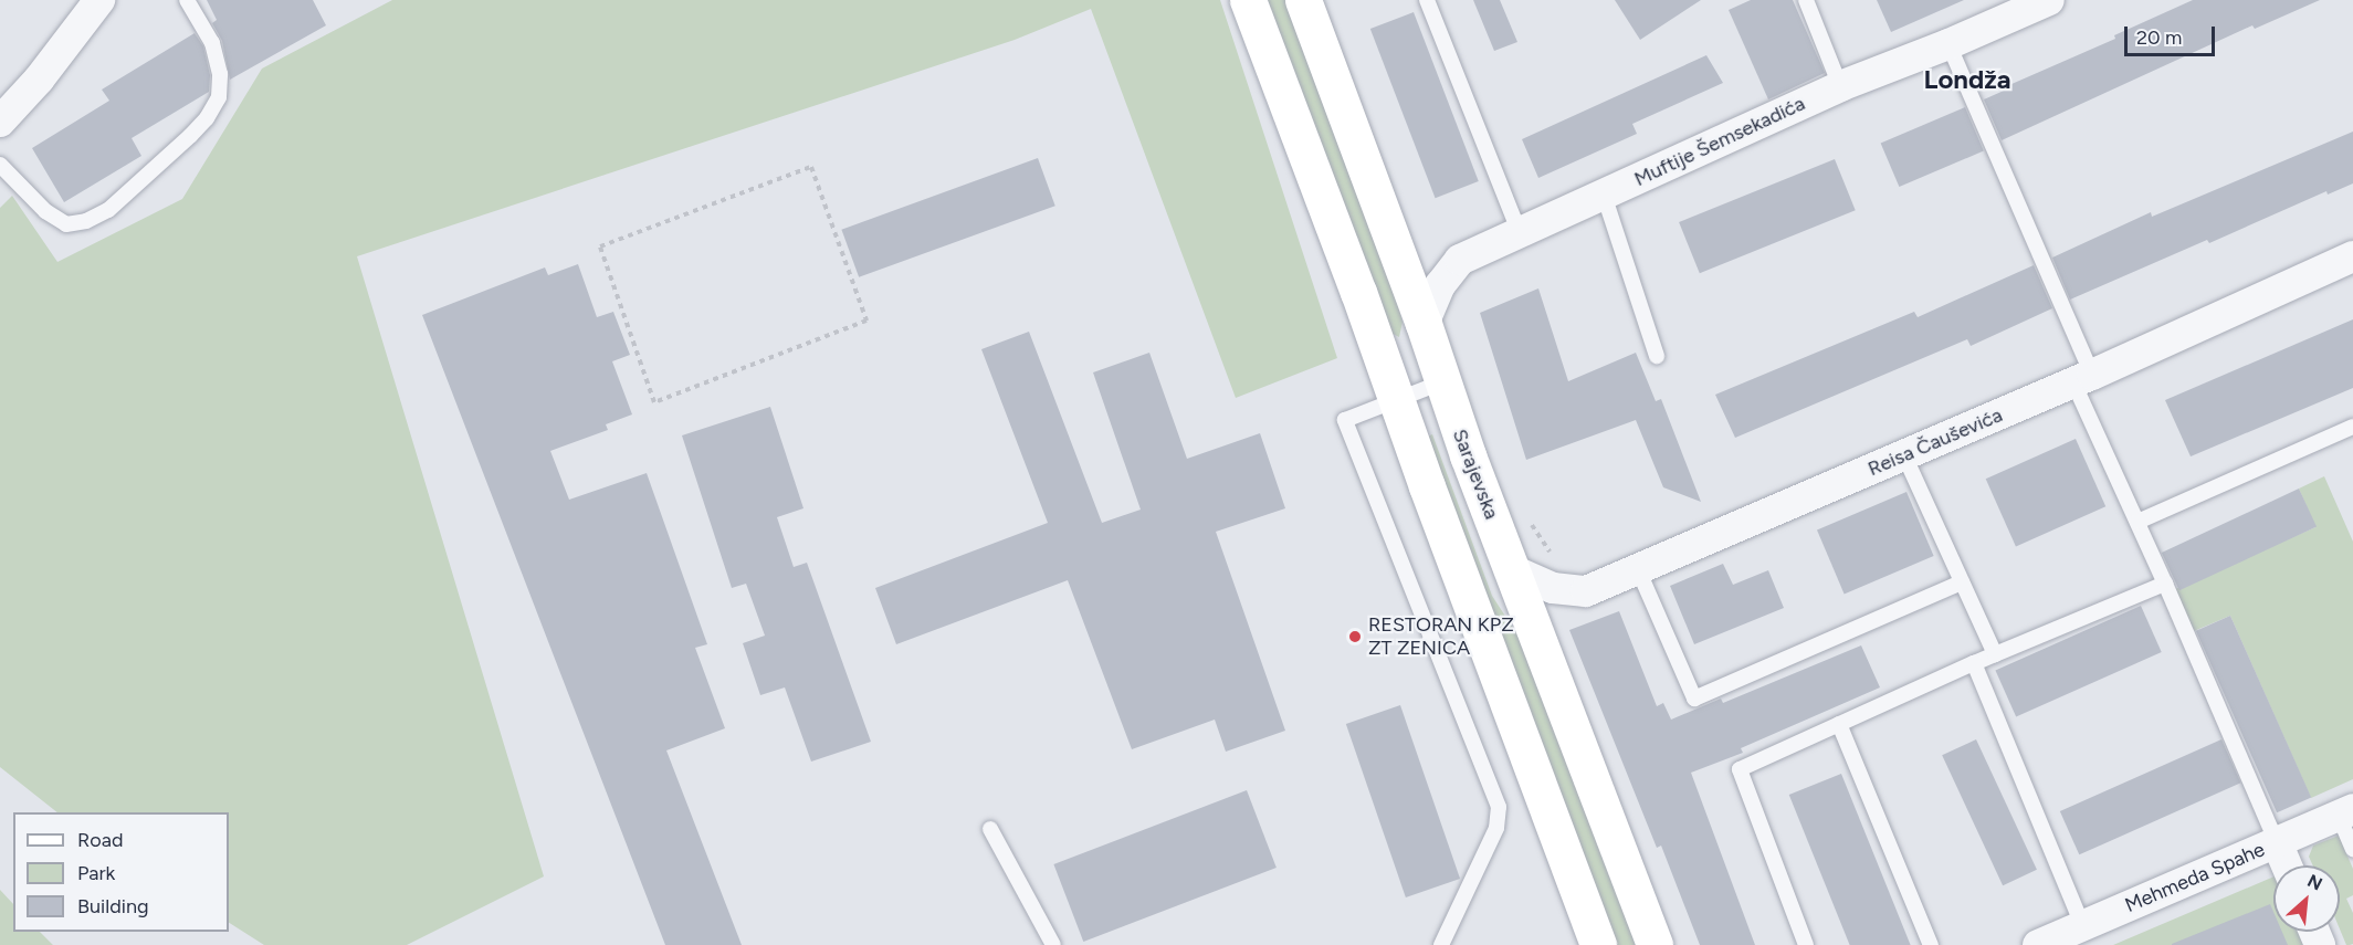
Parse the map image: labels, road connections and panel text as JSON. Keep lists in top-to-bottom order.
{
  "streets": {
    "main road": ["Sarajevska"],
    "street": ["Muftije Šemsekadića", "Reisa Čauševića", "Mehmeda Spahe"]
  },
  "crossings": [
    ["Muftije Šemsekadića", "Sarajevska"],
    ["Reisa Čauševića", "Sarajevska"]
  ],
  "districts": ["Londža"],
  "places": ["RESTORAN KPZ ZT ZENICA"],
  "legend": ["Road", "Park", "Building"],
  "scale_bar": "20 m",
  "north": "top right"
}
